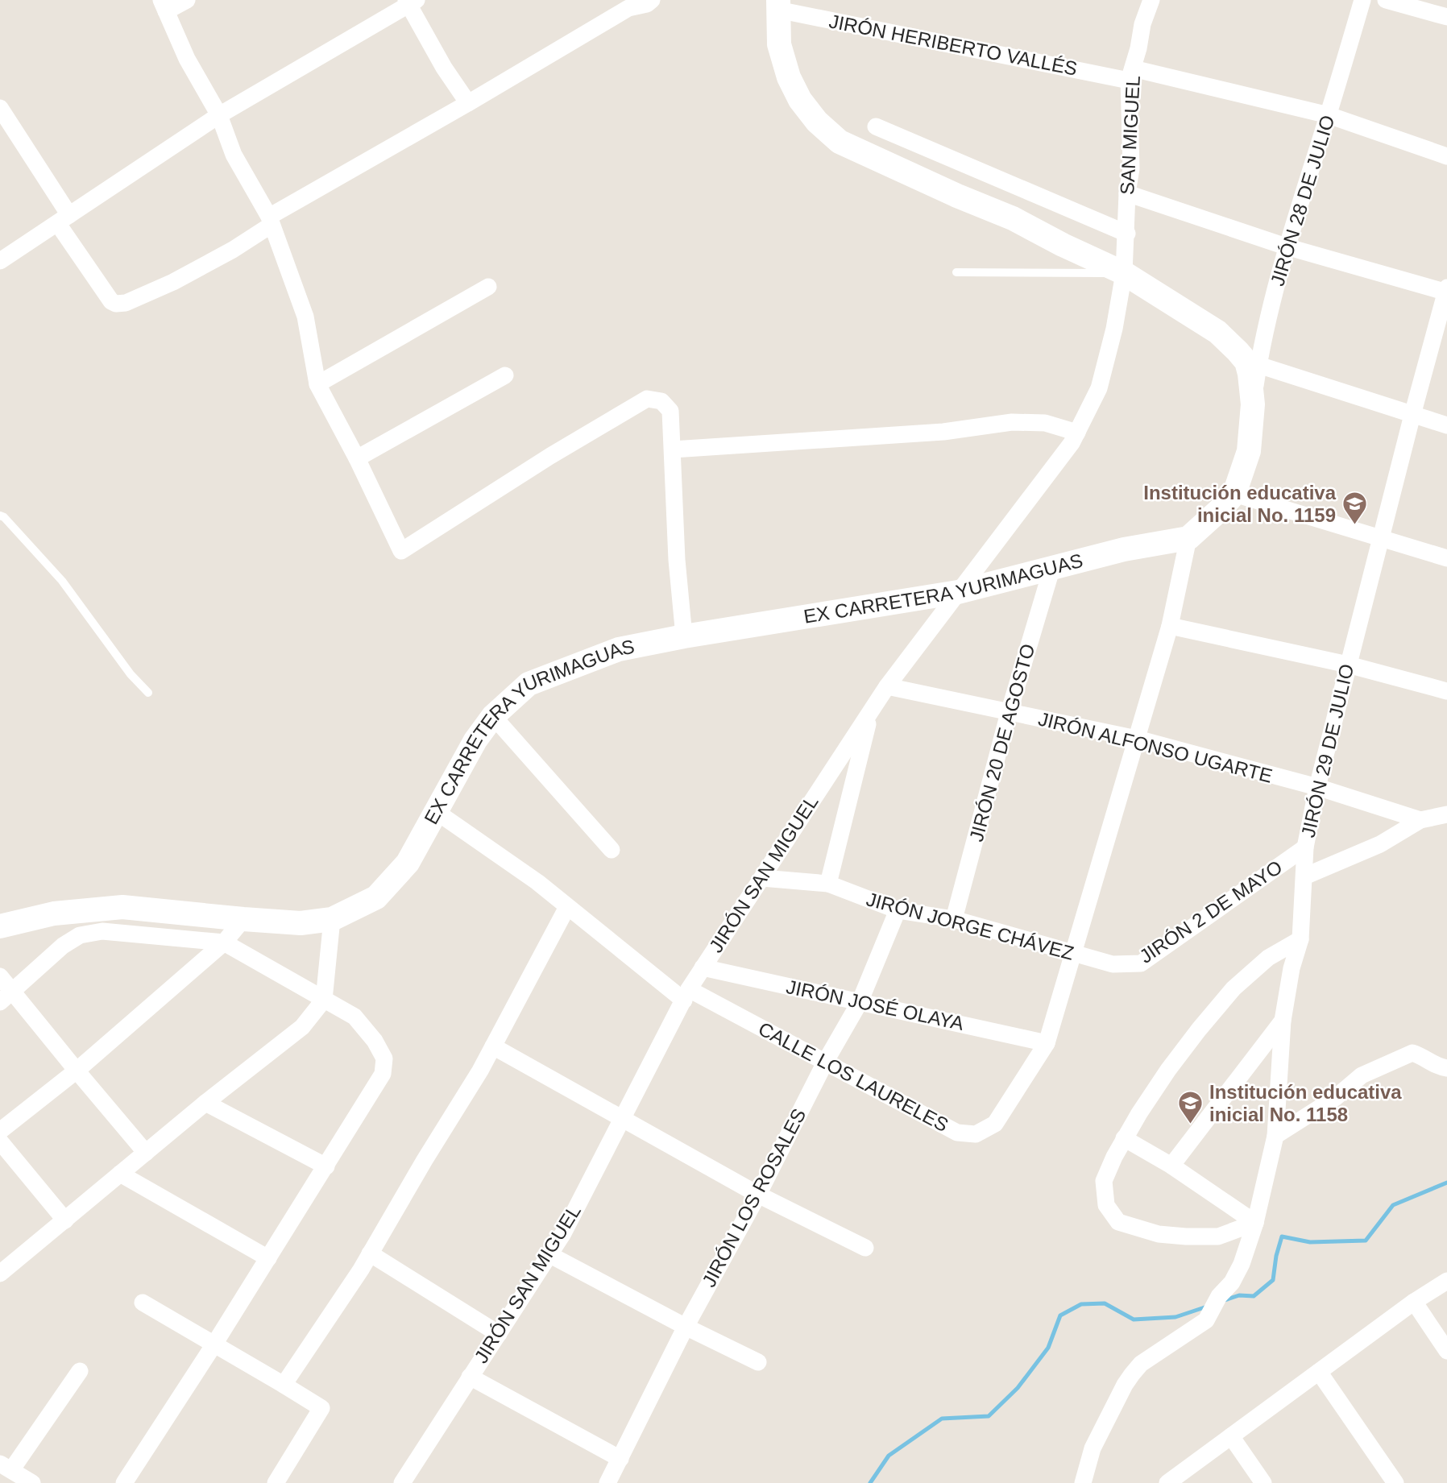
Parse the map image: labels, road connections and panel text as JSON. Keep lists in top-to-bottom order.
{
  "streets": {
    "street": [
      "JIRÓN HERIBERTO VALLÉS",
      "SAN MIGUEL",
      "JIRÓN 28 DE JULIO",
      "EX CARRETERA YURIMAGUAS",
      "JIRÓN 20 DE AGOSTO",
      "JIRÓN ALFONSO UGARTE",
      "JIRÓN 29 DE JULIO",
      "JIRÓN SAN MIGUEL",
      "JIRÓN 2 DE MAYO",
      "JIRÓN JORGE CHÁVEZ",
      "JIRÓN JOSÉ OLAYA",
      "CALLE LOS LAURELES",
      "JIRÓN LOS ROSALES"
    ]
  },
  "crossings": [
    ["JIRÓN HERIBERTO VALLÉS", "SAN MIGUEL"],
    ["JIRÓN HERIBERTO VALLÉS", "JIRÓN 28 DE JULIO"],
    ["SAN MIGUEL", "JIRÓN SAN MIGUEL"],
    ["EX CARRETERA YURIMAGUAS", "JIRÓN 20 DE AGOSTO"],
    ["EX CARRETERA YURIMAGUAS", "JIRÓN SAN MIGUEL"],
    ["EX CARRETERA YURIMAGUAS", "CALLE LOS LAURELES"],
    ["JIRÓN 20 DE AGOSTO", "JIRÓN ALFONSO UGARTE"],
    ["JIRÓN 20 DE AGOSTO", "JIRÓN JORGE CHÁVEZ"],
    ["JIRÓN ALFONSO UGARTE", "JIRÓN 29 DE JULIO"],
    ["JIRÓN ALFONSO UGARTE", "JIRÓN SAN MIGUEL"],
    ["JIRÓN 29 DE JULIO", "JIRÓN 2 DE MAYO"],
    ["JIRÓN SAN MIGUEL", "JIRÓN JORGE CHÁVEZ"],
    ["JIRÓN SAN MIGUEL", "JIRÓN JOSÉ OLAYA"],
    ["JIRÓN SAN MIGUEL", "CALLE LOS LAURELES"],
    ["JIRÓN 2 DE MAYO", "JIRÓN JORGE CHÁVEZ"],
    ["JIRÓN JORGE CHÁVEZ", "JIRÓN LOS ROSALES"],
    ["JIRÓN JOSÉ OLAYA", "CALLE LOS LAURELES"],
    ["JIRÓN JOSÉ OLAYA", "JIRÓN LOS ROSALES"],
    ["CALLE LOS LAURELES", "JIRÓN LOS ROSALES"]
  ],
  "places": {
    "school or university": ["Institución educativa inicial No. 1159", "Institución educativa inicial No. 1158"]
  }
}
